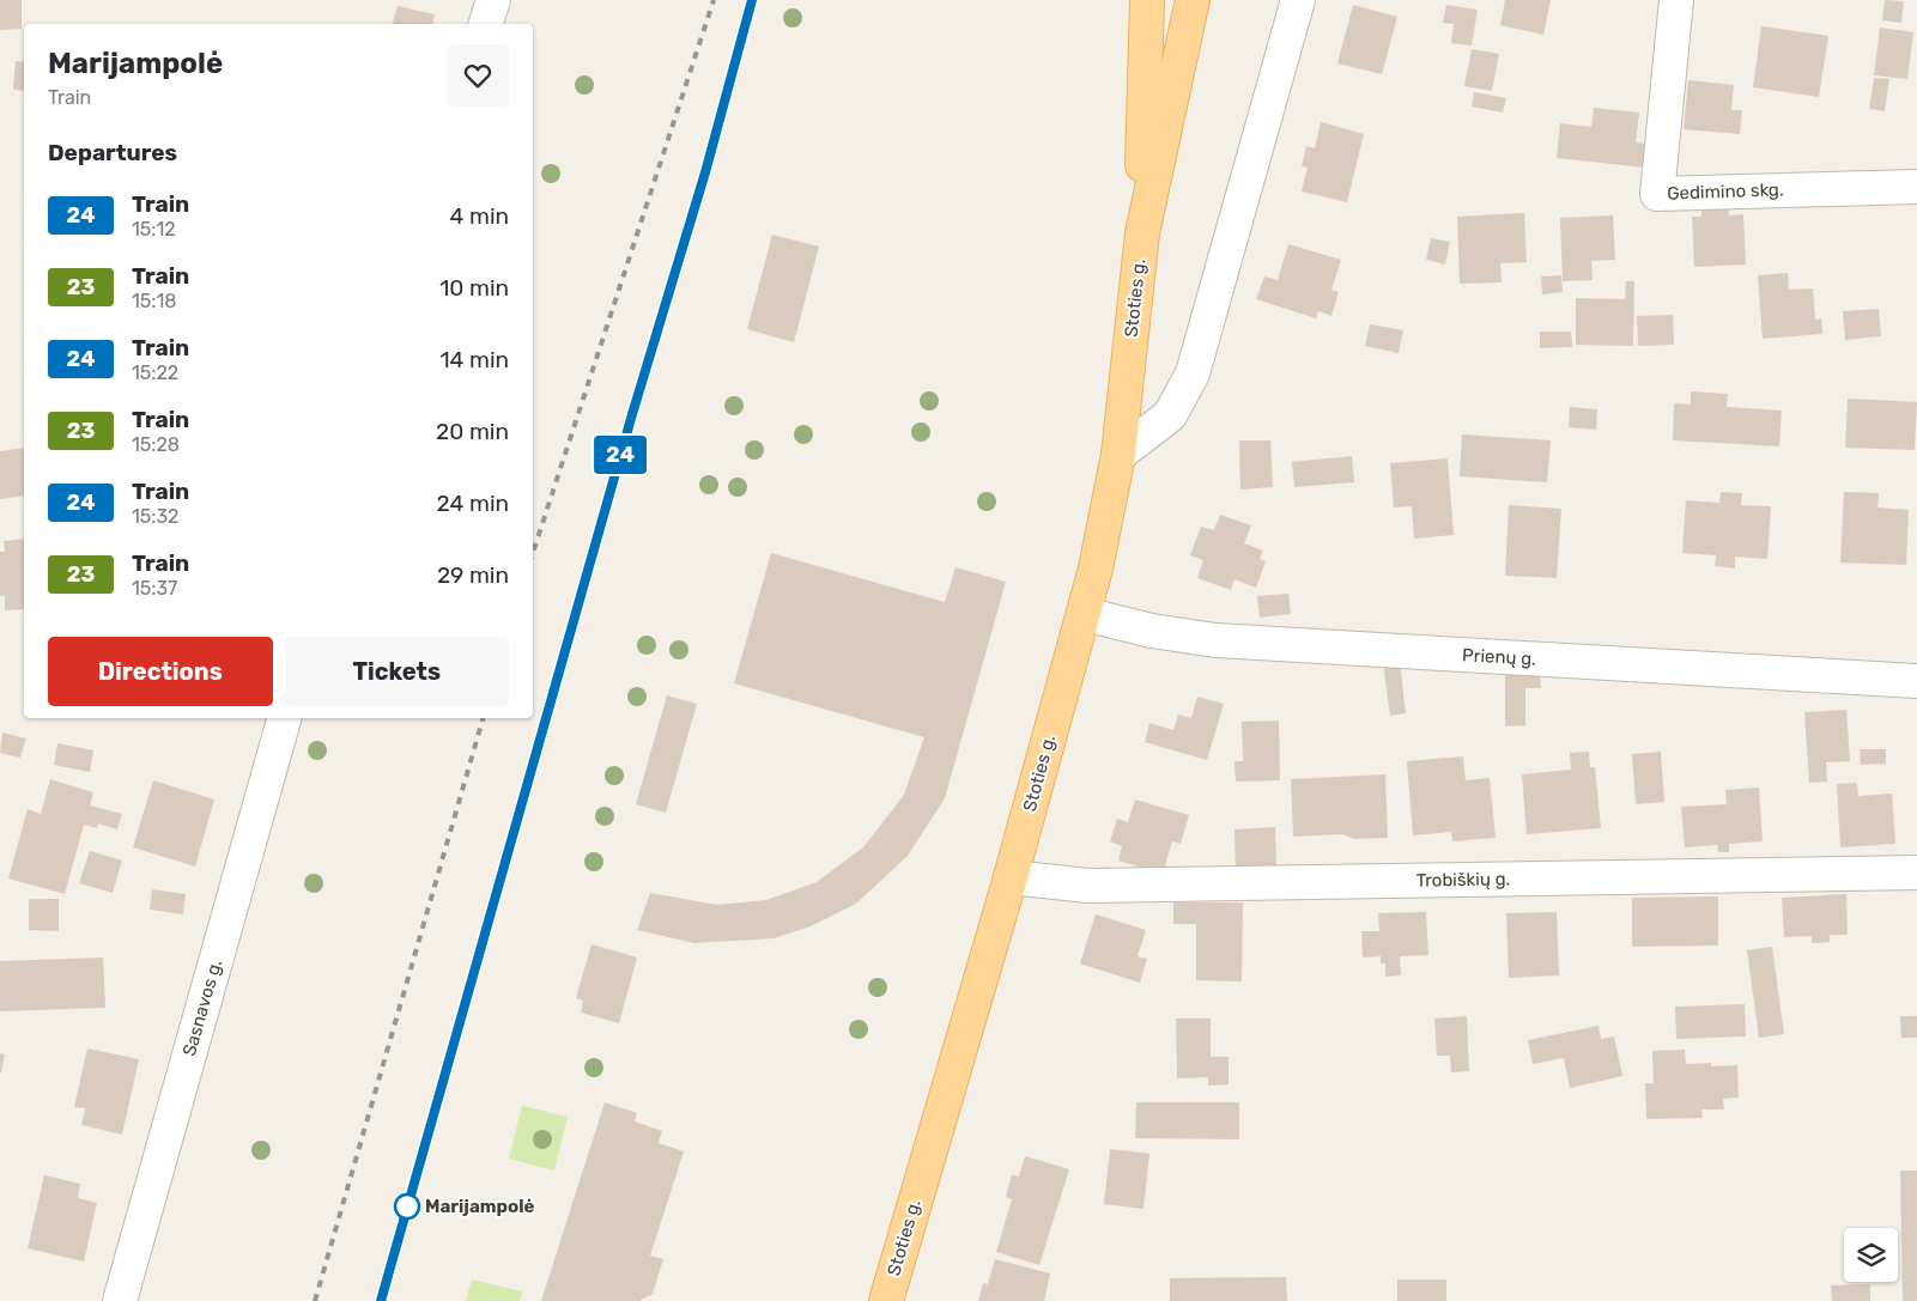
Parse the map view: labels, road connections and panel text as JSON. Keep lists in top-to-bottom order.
{
  "streets": {
    "main road": ["Stoties g."],
    "street": [
      "Gedimino skg.",
      "Prienų g.",
      "Trobiškių g.",
      "Sasnavos g."
    ]
  },
  "crossings": [
    ["Stoties g.", "Prienų g."],
    ["Stoties g.", "Trobiškių g."]
  ],
  "places": ["Marijampolė"],
  "page": {
    "on_map": "24",
    "heading": [
      ["Marijampolė", "Train"],
      "Departures"
    ],
    "list": [
      {
        "mark": "24",
        "name": "Train",
        "note": "15:12",
        "value": "4 min"
      },
      {
        "mark": "23",
        "name": "Train",
        "note": "15:18",
        "value": "10 min"
      },
      {
        "mark": "24",
        "name": "Train",
        "note": "15:22",
        "value": "14 min"
      },
      {
        "mark": "23",
        "name": "Train",
        "note": "15:28",
        "value": "20 min"
      },
      {
        "mark": "24",
        "name": "Train",
        "note": "15:32",
        "value": "24 min"
      },
      {
        "mark": "23",
        "name": "Train",
        "note": "15:37",
        "value": "29 min"
      }
    ],
    "buttons": ["Directions", "Tickets"]
  }
}
